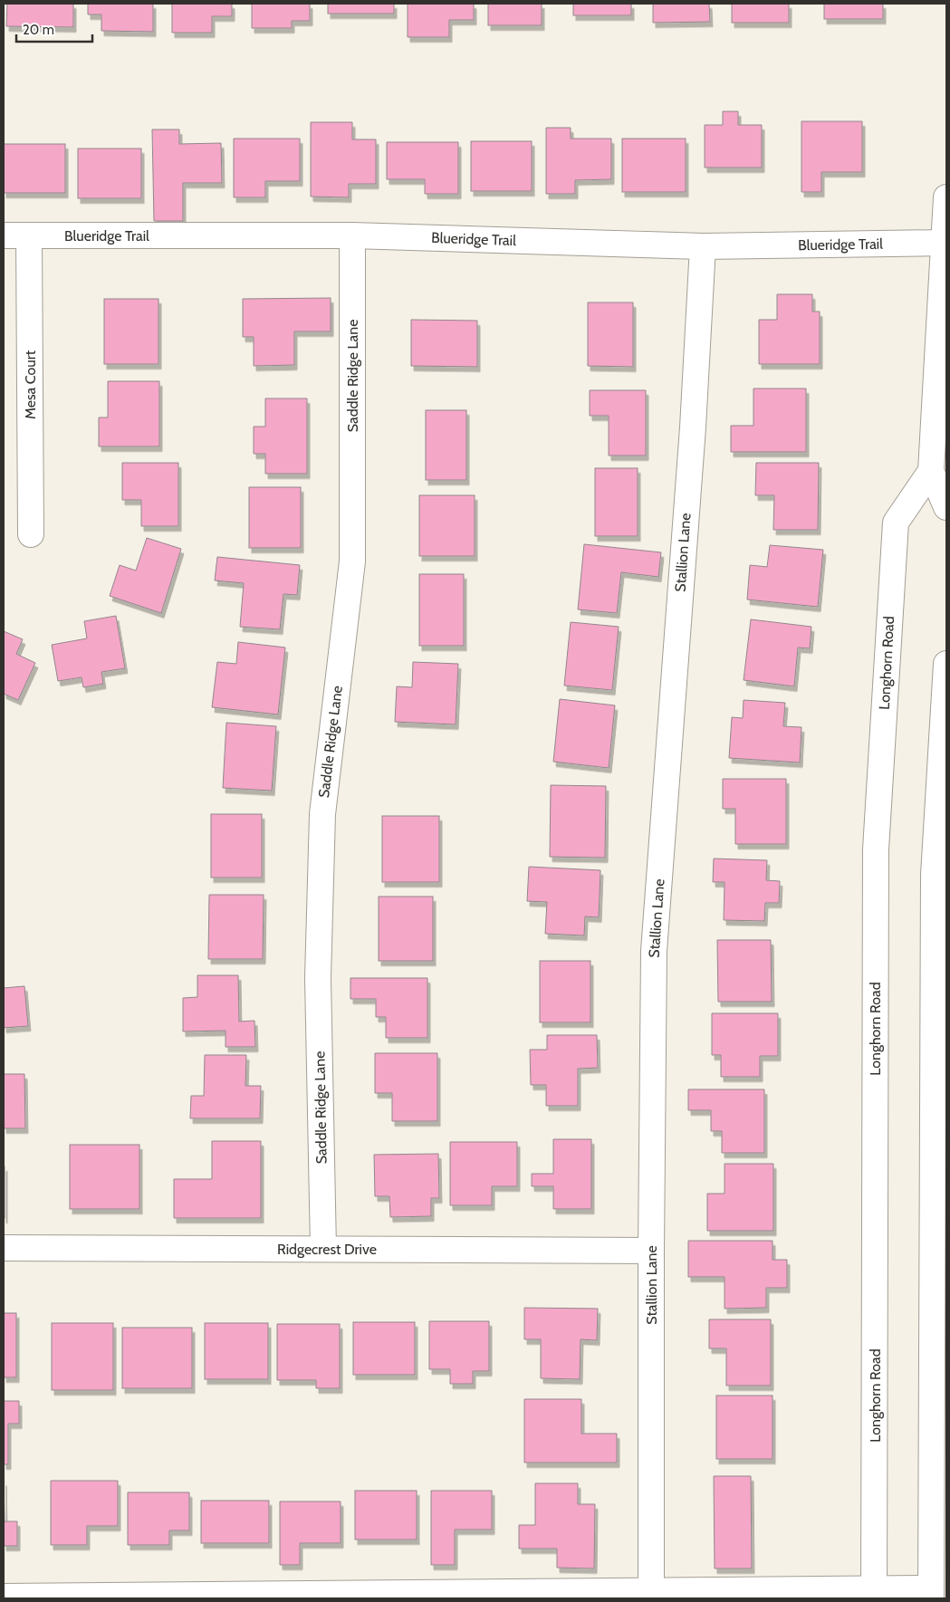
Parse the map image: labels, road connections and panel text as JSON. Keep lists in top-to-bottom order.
{
  "streets": {
    "street": [
      "Blueridge Trail",
      "Saddle Ridge Lane",
      "Mesa Court",
      "Stallion Lane",
      "Longhorn Road",
      "Ridgecrest Drive"
    ]
  },
  "crossings": [
    ["Blueridge Trail", "Saddle Ridge Lane"],
    ["Blueridge Trail", "Mesa Court"],
    ["Blueridge Trail", "Stallion Lane"],
    ["Saddle Ridge Lane", "Ridgecrest Drive"],
    ["Stallion Lane", "Ridgecrest Drive"]
  ],
  "scale_bar": "20 m"
}
